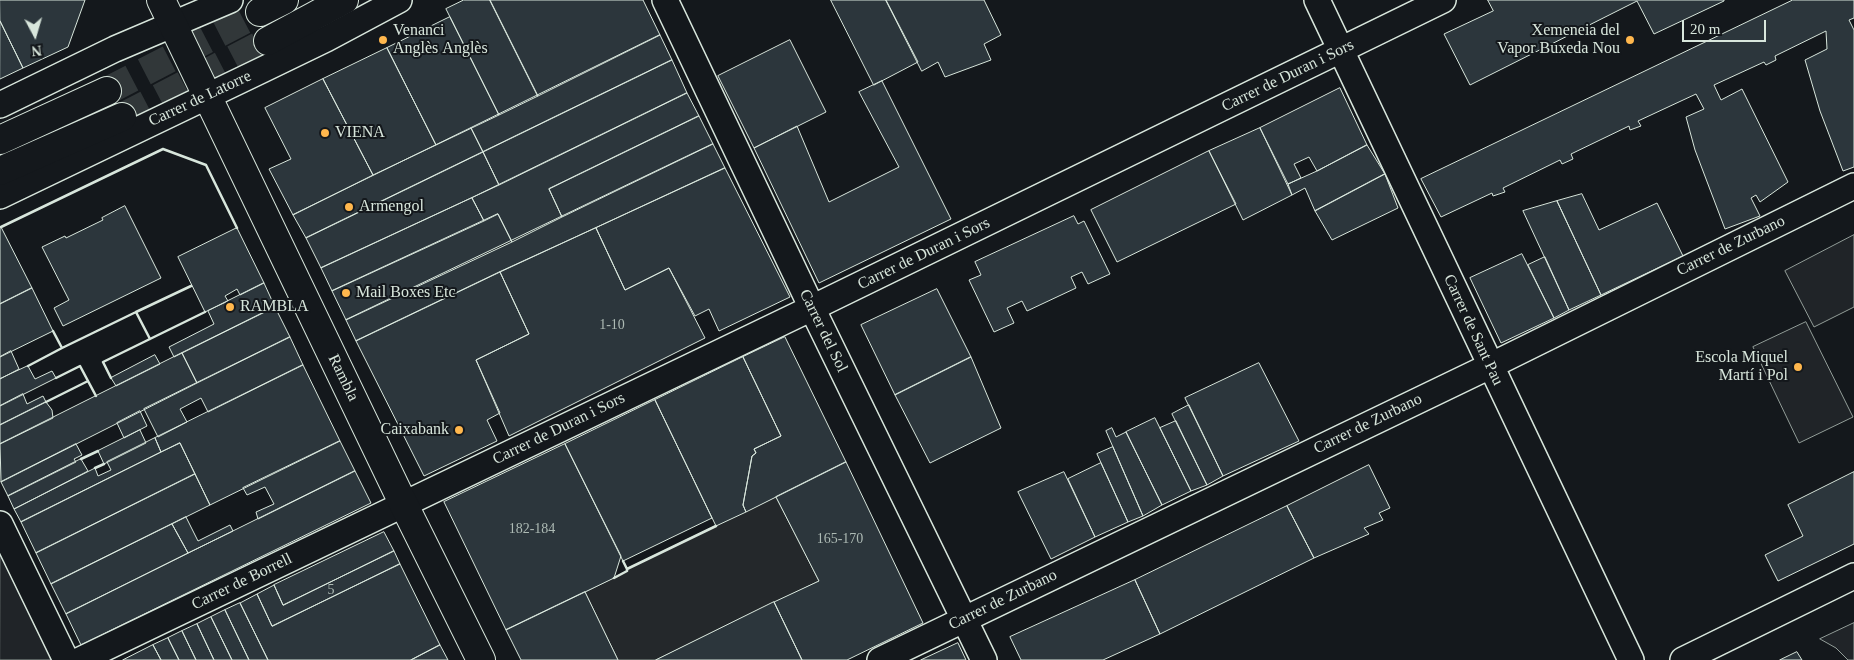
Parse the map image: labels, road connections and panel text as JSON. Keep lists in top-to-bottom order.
{
  "streets": {
    "street": [
      "Carrer de Duran i Sors",
      "Carrer de Latorre",
      "Carrer de Zurbano",
      "Carrer de Sant Pau",
      "Carrer del Sol",
      "Rambla",
      "Carrer de Borrell"
    ]
  },
  "crossings": [
    ["Carrer de Duran i Sors", "Carrer de Sant Pau"],
    ["Carrer de Duran i Sors", "Carrer del Sol"],
    ["Carrer de Duran i Sors", "Rambla"],
    ["Carrer de Duran i Sors", "Carrer de Borrell"],
    ["Carrer de Latorre", "Rambla"],
    ["Carrer de Zurbano", "Carrer de Sant Pau"],
    ["Carrer de Zurbano", "Carrer del Sol"],
    ["Rambla", "Carrer de Borrell"]
  ],
  "places": [
    "Venanci Anglès Anglès",
    "Xemeneia del Vapor Buxeda Nou",
    "VIENA",
    "Armengol",
    "Mail Boxes Etc",
    "RAMBLA",
    "Escola Miquel Martí i Pol",
    "Caixabank"
  ],
  "house_numbers": [
    "1-10",
    "182-184",
    "165-170",
    "5"
  ],
  "scale_bar": "20 m",
  "north": "bottom"
}
